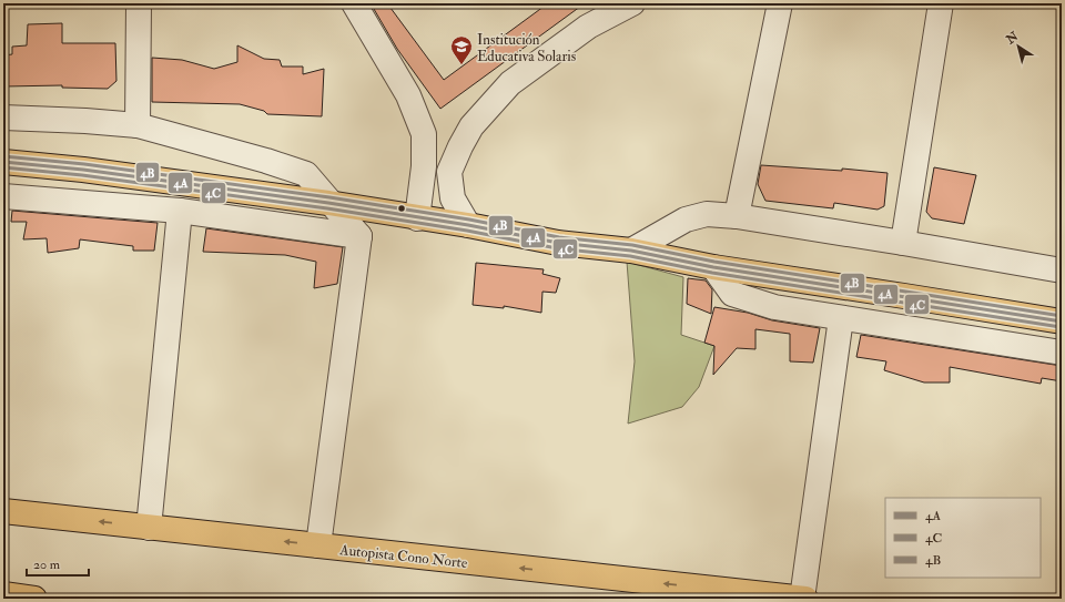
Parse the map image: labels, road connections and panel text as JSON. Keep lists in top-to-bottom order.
{
  "streets": {
    "main road": ["Autopista Cono Norte"]
  },
  "one_way": ["Autopista Cono Norte"],
  "places": {
    "school or university": ["Institución Educativa Solaris"]
  },
  "lines": ["transit line 4B", "transit line 4A", "transit line 4C"],
  "legend": ["4A", "4C", "4B"],
  "scale_bar": "20 m",
  "north": "top left"
}
